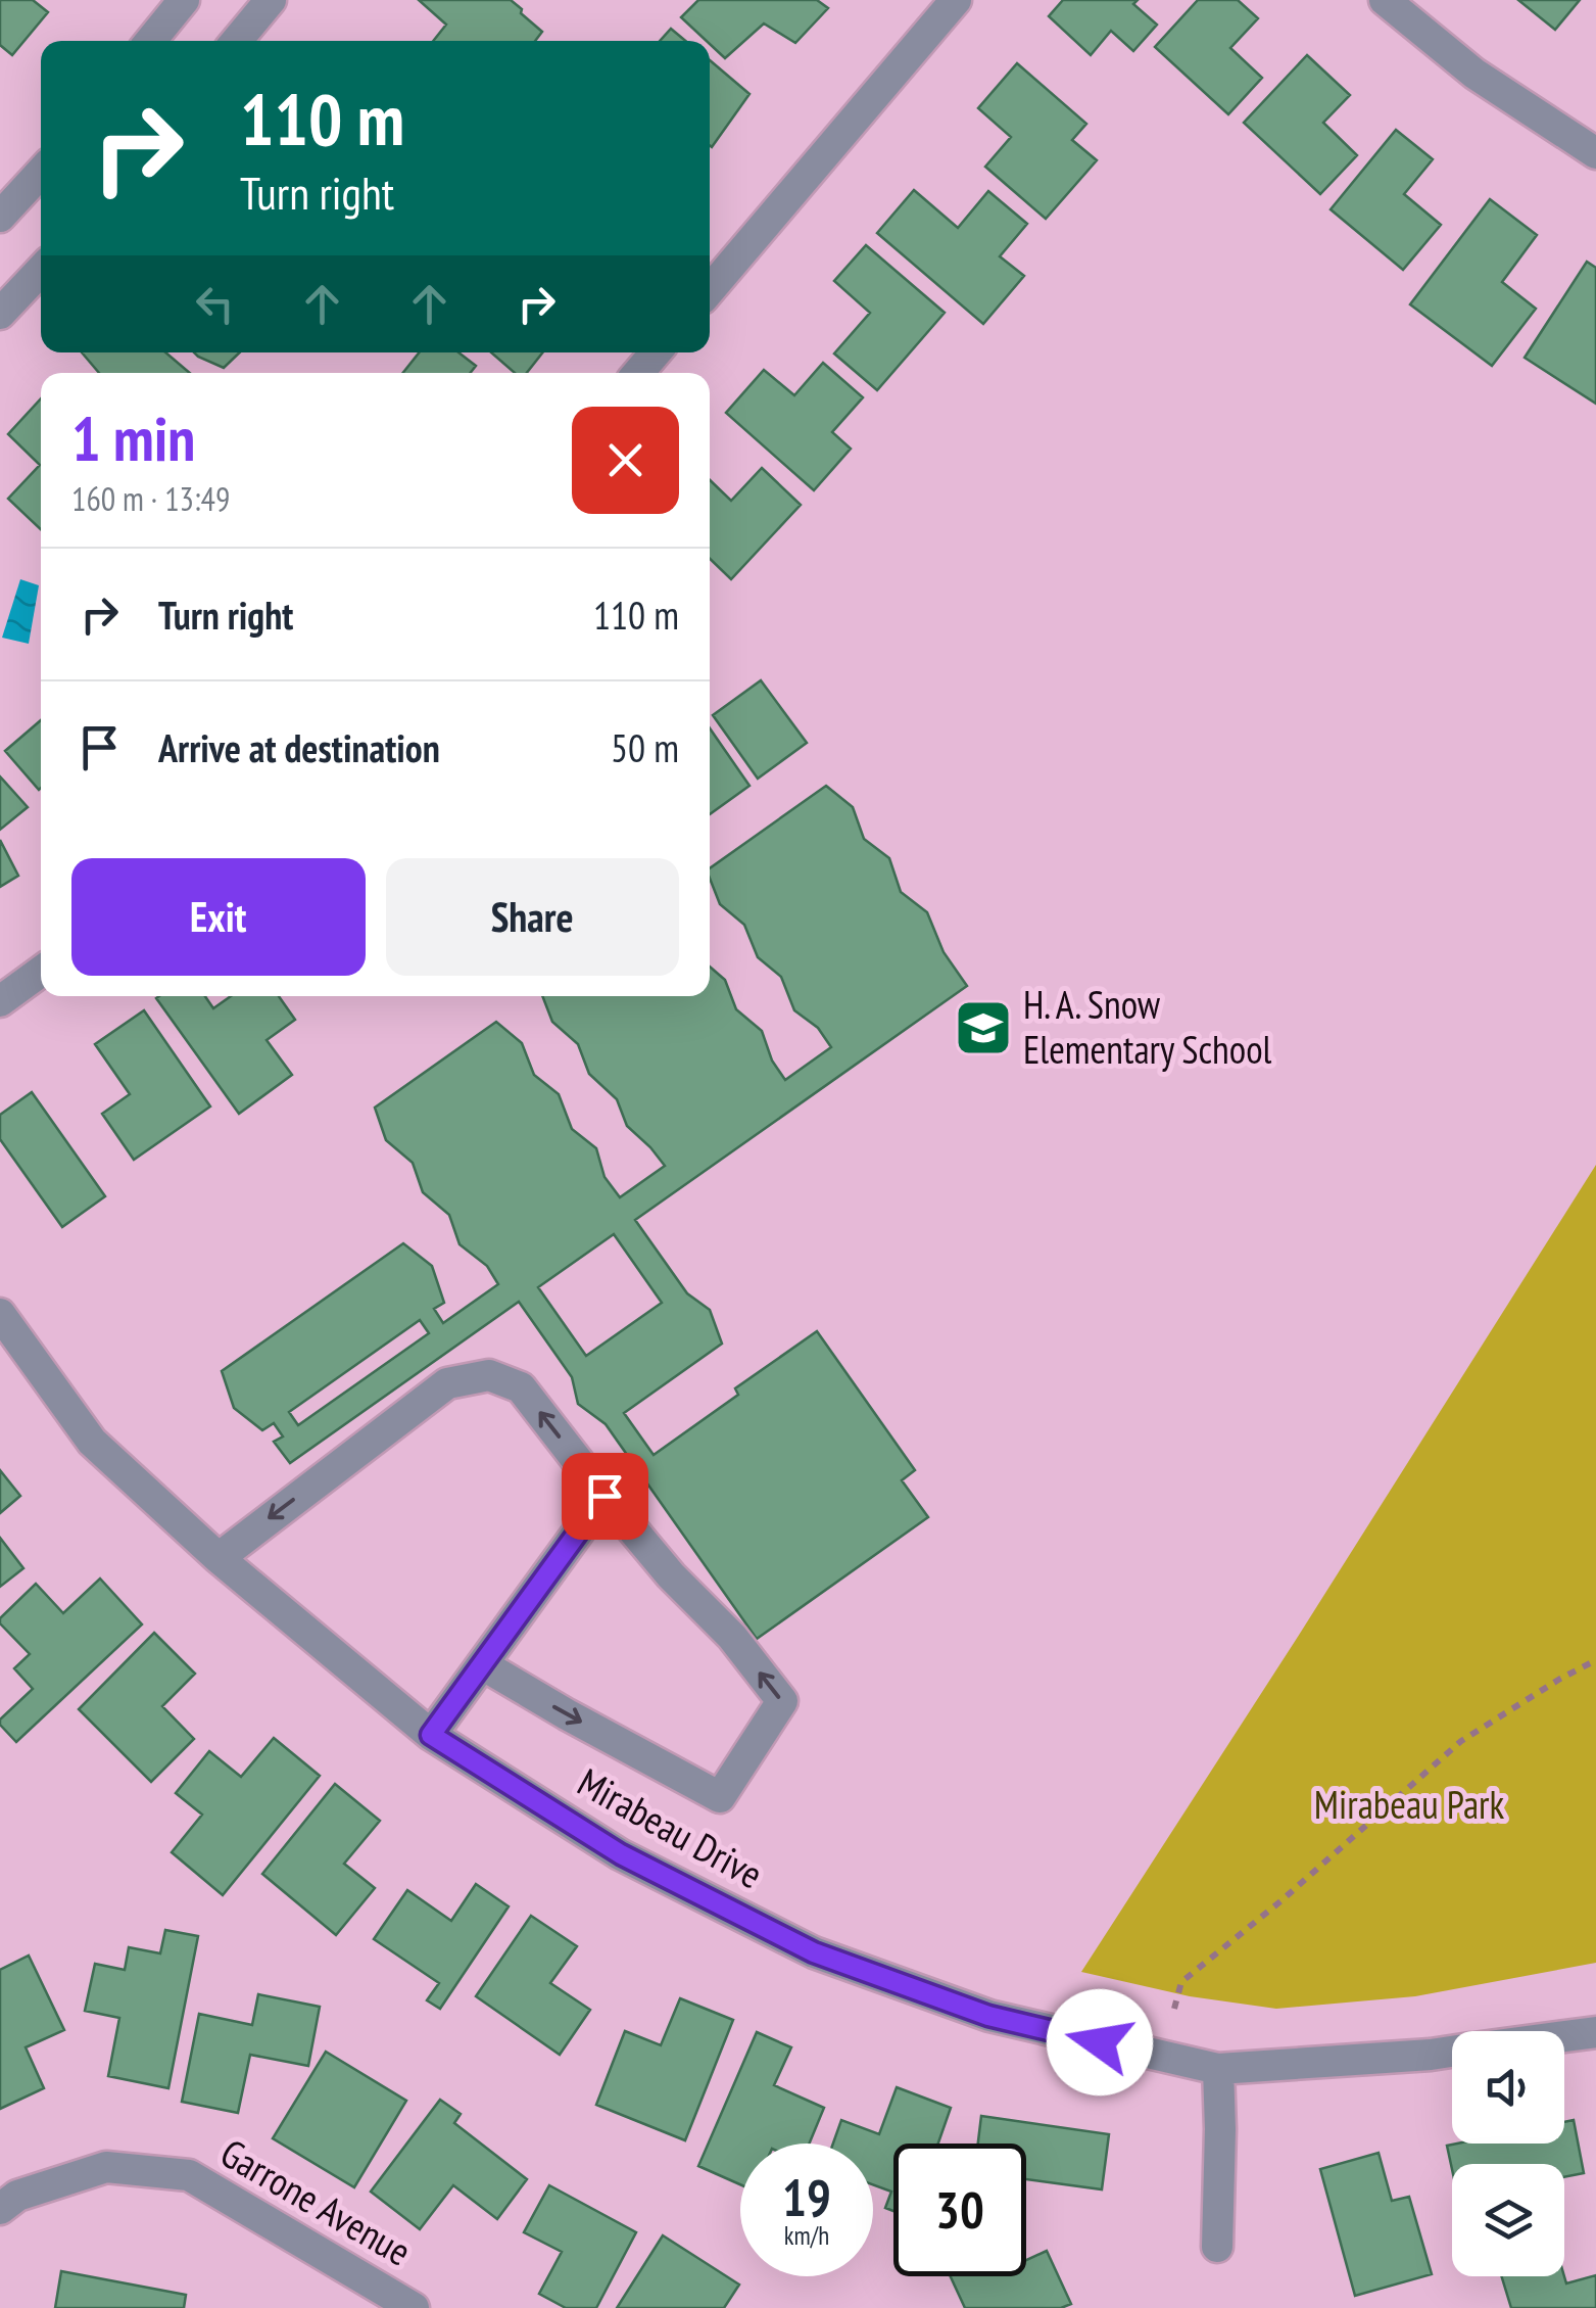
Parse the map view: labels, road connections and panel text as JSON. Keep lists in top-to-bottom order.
{
  "streets": {
    "street": ["Mirabeau Drive", "Garrone Avenue"]
  },
  "parks": ["Mirabeau Park"],
  "places": {
    "school or university": ["H. A. Snow Elementary School"]
  },
  "page": {
    "turn": ["110 m", "Turn right"],
    "heading": ["1 min", "160 m · 13:49"],
    "list": [
      {
        "name": "Turn right",
        "value": "110 m"
      },
      {
        "name": "Arrive at destination",
        "value": "50 m"
      }
    ],
    "buttons": ["Exit", "Share"],
    "speed": "19 km/h",
    "limit": "30"
  }
}
